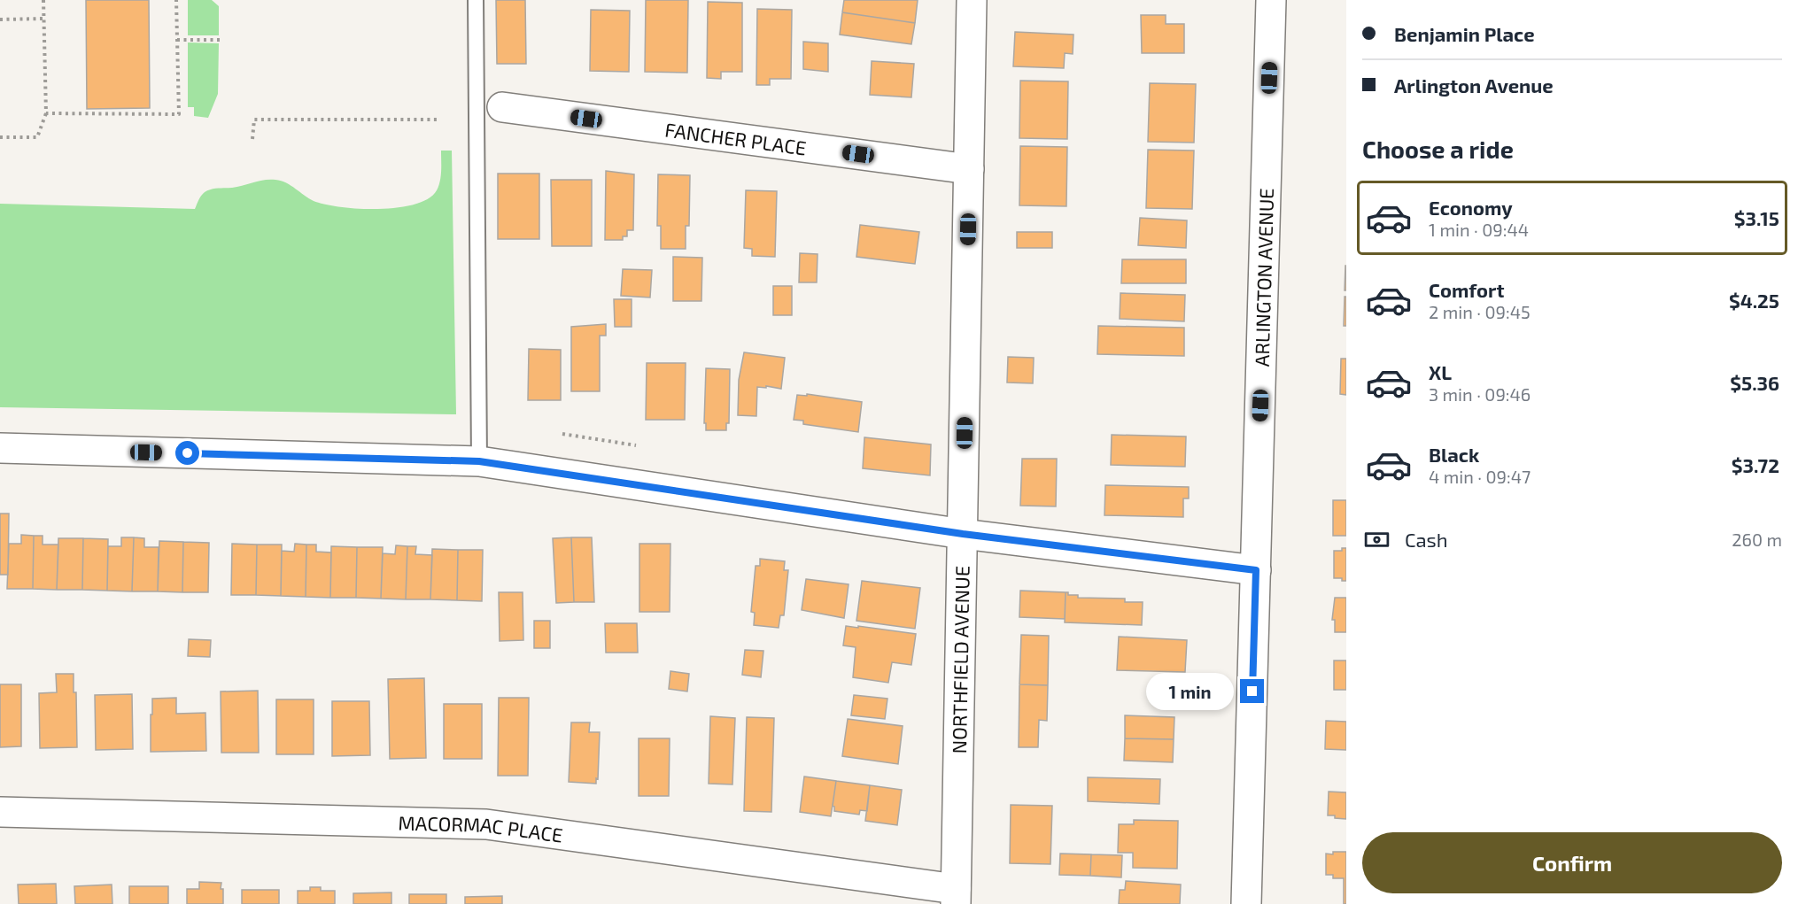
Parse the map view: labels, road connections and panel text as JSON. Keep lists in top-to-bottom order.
{
  "streets": {
    "street": [
      "FANCHER PLACE",
      "ARLINGTON AVENUE",
      "NORTHFIELD AVENUE",
      "MACORMAC PLACE"
    ]
  },
  "crossings": [
    ["FANCHER PLACE", "NORTHFIELD AVENUE"],
    ["NORTHFIELD AVENUE", "MACORMAC PLACE"]
  ],
  "page": {
    "banner": ["Benjamin Place", "Arlington Avenue"],
    "heading": "Choose a ride",
    "list": [
      {
        "name": "Economy",
        "note": "1 min · 09:44",
        "value": "$3.15"
      },
      {
        "name": "Comfort",
        "note": "2 min · 09:45",
        "value": "$4.25"
      },
      {
        "name": "XL",
        "note": "3 min · 09:46",
        "value": "$5.36"
      },
      {
        "name": "Black",
        "note": "4 min · 09:47",
        "value": "$3.72"
      }
    ],
    "pay": ["Cash", "260 m"],
    "bubble": "1 min",
    "buttons": "Confirm"
  }
}
